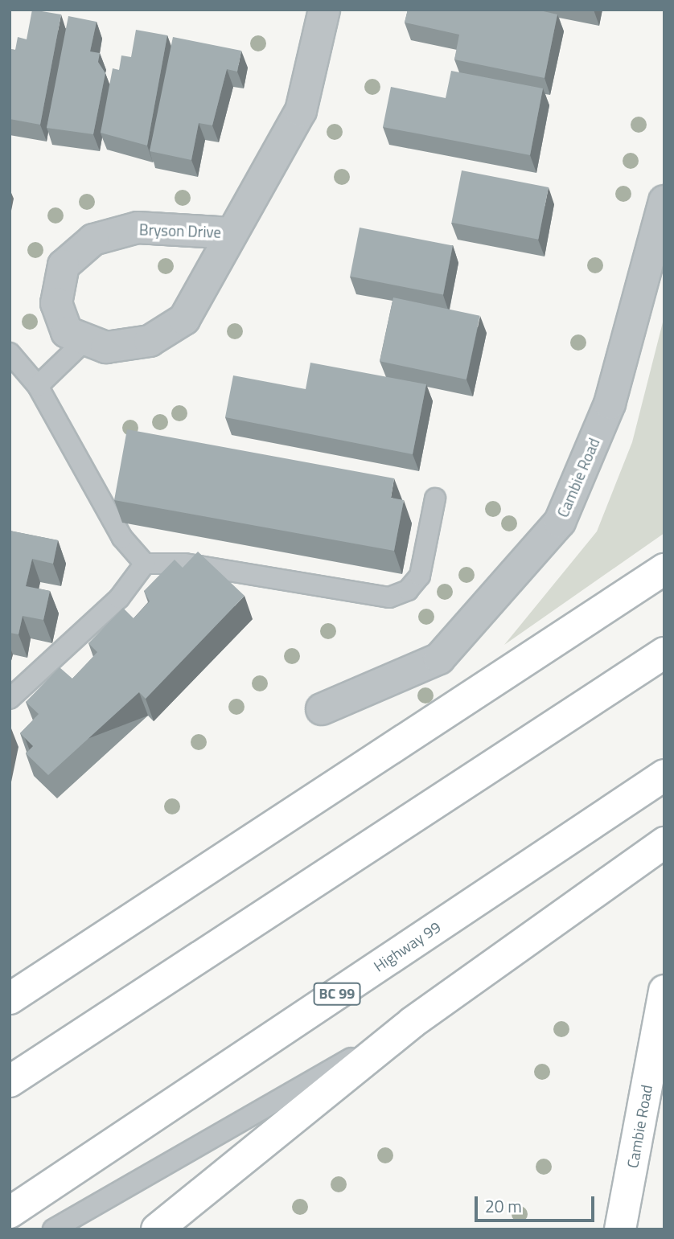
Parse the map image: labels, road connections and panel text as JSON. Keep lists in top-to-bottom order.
{
  "streets": {
    "main road": ["Cambie Road", "Highway 99", "BC 99"],
    "street": ["Bryson Drive"]
  },
  "scale_bar": "20 m"
}
